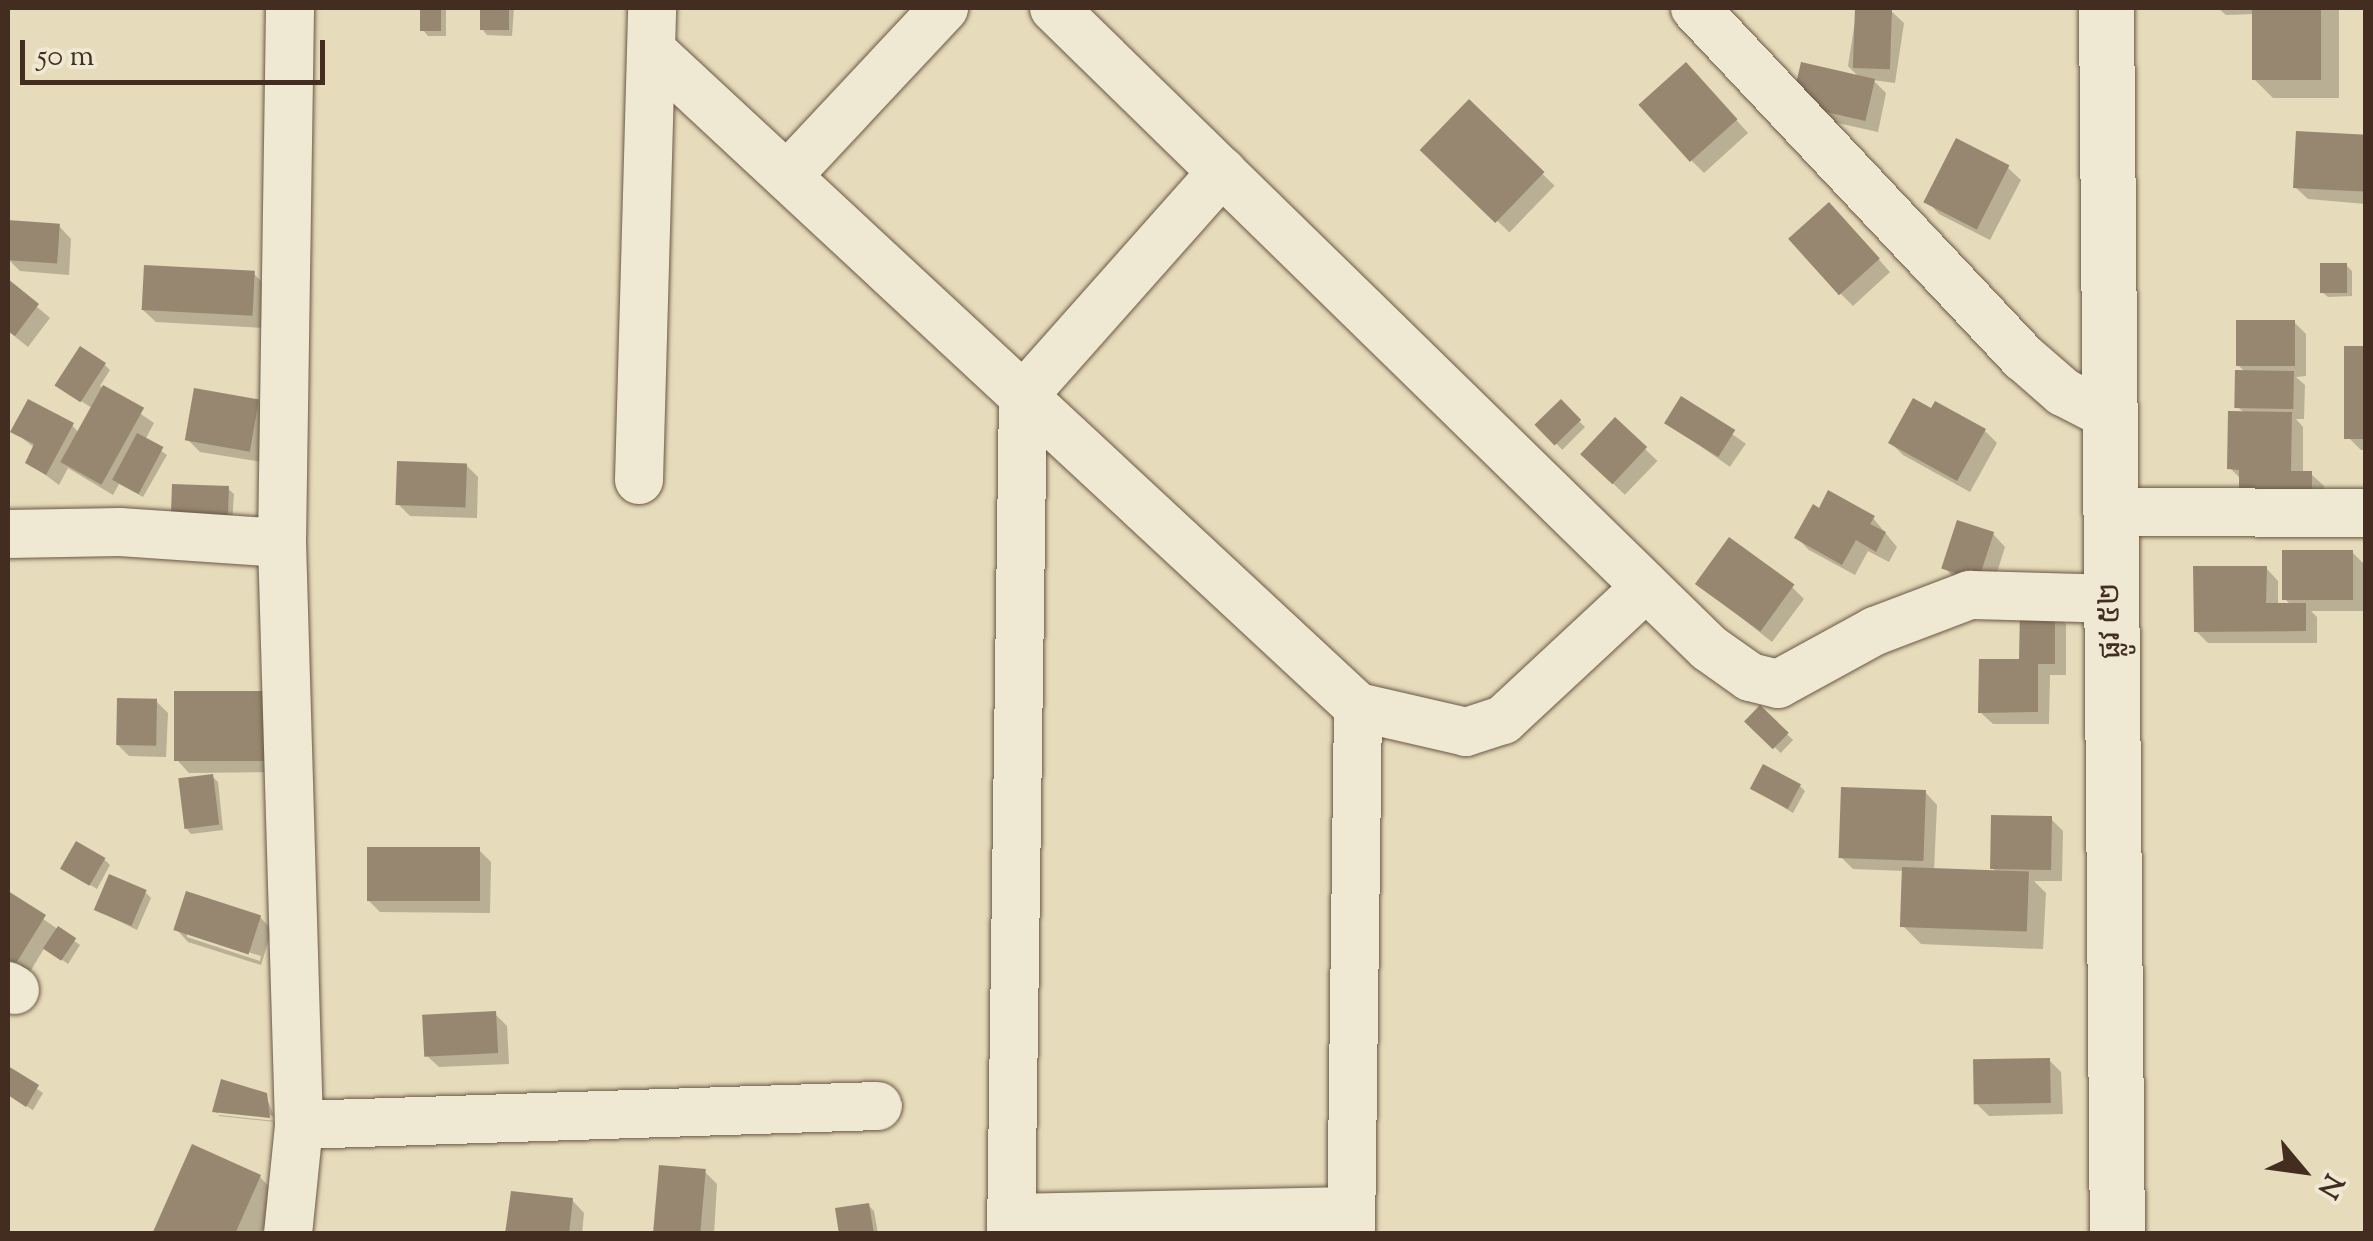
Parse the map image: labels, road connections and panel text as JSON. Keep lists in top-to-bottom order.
{
  "streets": {
    "street": ["ផ្លូវ ៥២"]
  },
  "scale_bar": "50 m",
  "north": "bottom right"
}
